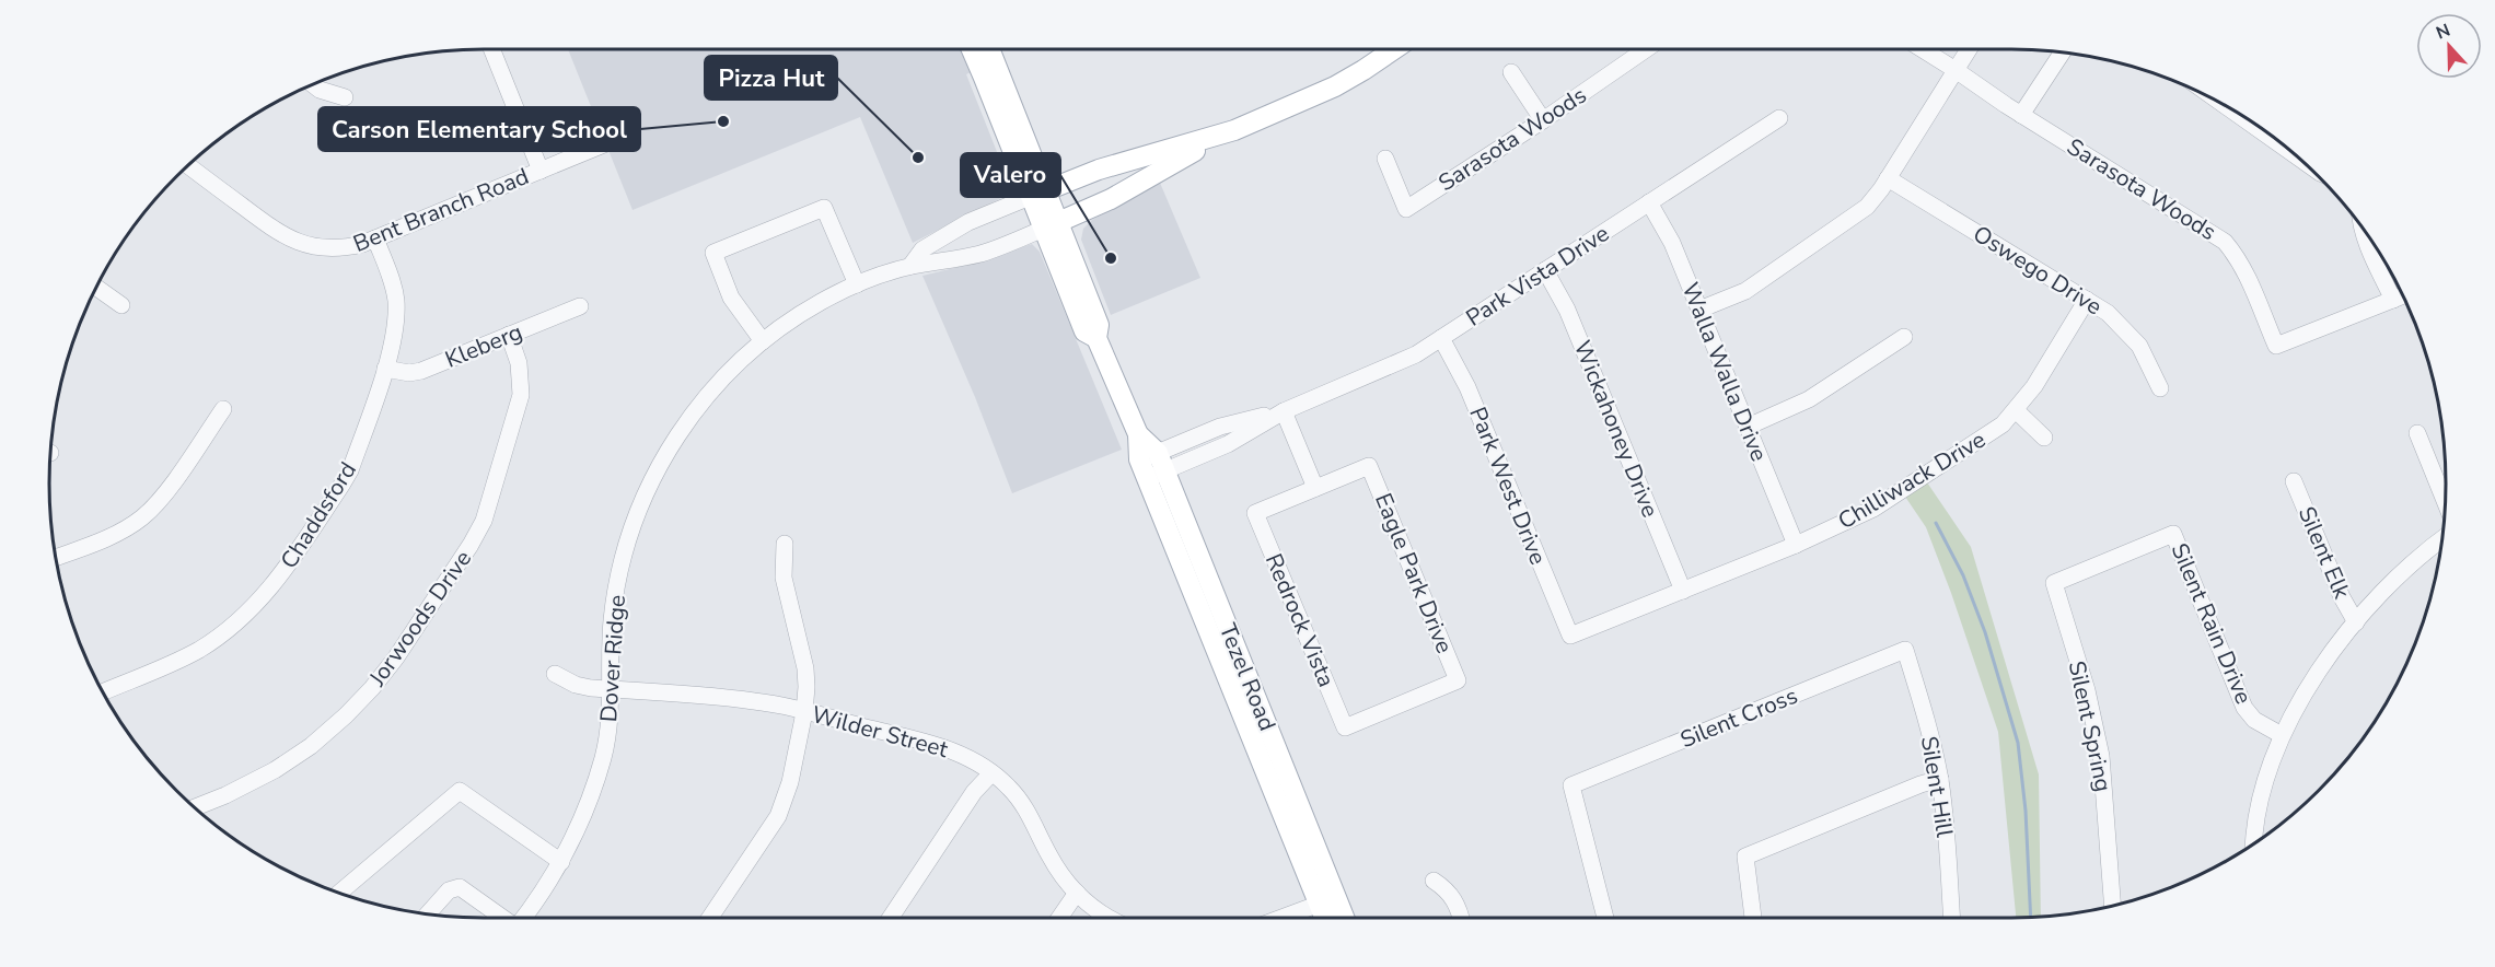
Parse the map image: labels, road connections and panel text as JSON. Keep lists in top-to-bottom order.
{
  "streets": {
    "main road": ["Tezel Road"],
    "street": [
      "Sarasota Woods",
      "Bent Branch Road",
      "Oswego Drive",
      "Park Vista Drive",
      "Kleberg",
      "Walla Walla Drive",
      "Wickahoney Drive",
      "Chilliwack Drive",
      "Park West Drive",
      "Chaddsford",
      "Silent Elk",
      "Eagle Park Drive",
      "Jorwoods Drive",
      "Redrock Vista",
      "Silent Rain Drive",
      "Dover Ridge",
      "Silent Cross",
      "Silent Spring",
      "Wilder Street",
      "Silent Hill"
    ]
  },
  "crossings": [
    ["Bent Branch Road", "Chaddsford"],
    ["Oswego Drive", "Chilliwack Drive"],
    ["Park Vista Drive", "Walla Walla Drive"],
    ["Park Vista Drive", "Wickahoney Drive"],
    ["Park Vista Drive", "Park West Drive"],
    ["Park Vista Drive", "Tezel Road"],
    ["Kleberg", "Chaddsford"],
    ["Kleberg", "Jorwoods Drive"],
    ["Walla Walla Drive", "Chilliwack Drive"],
    ["Wickahoney Drive", "Chilliwack Drive"],
    ["Chilliwack Drive", "Park West Drive"],
    ["Eagle Park Drive", "Redrock Vista"],
    ["Silent Rain Drive", "Silent Spring"],
    ["Dover Ridge", "Tezel Road"],
    ["Dover Ridge", "Wilder Street"],
    ["Silent Cross", "Silent Hill"]
  ],
  "places": ["Carson Elementary School", "Pizza Hut", "Valero"],
  "north": "top"
}
